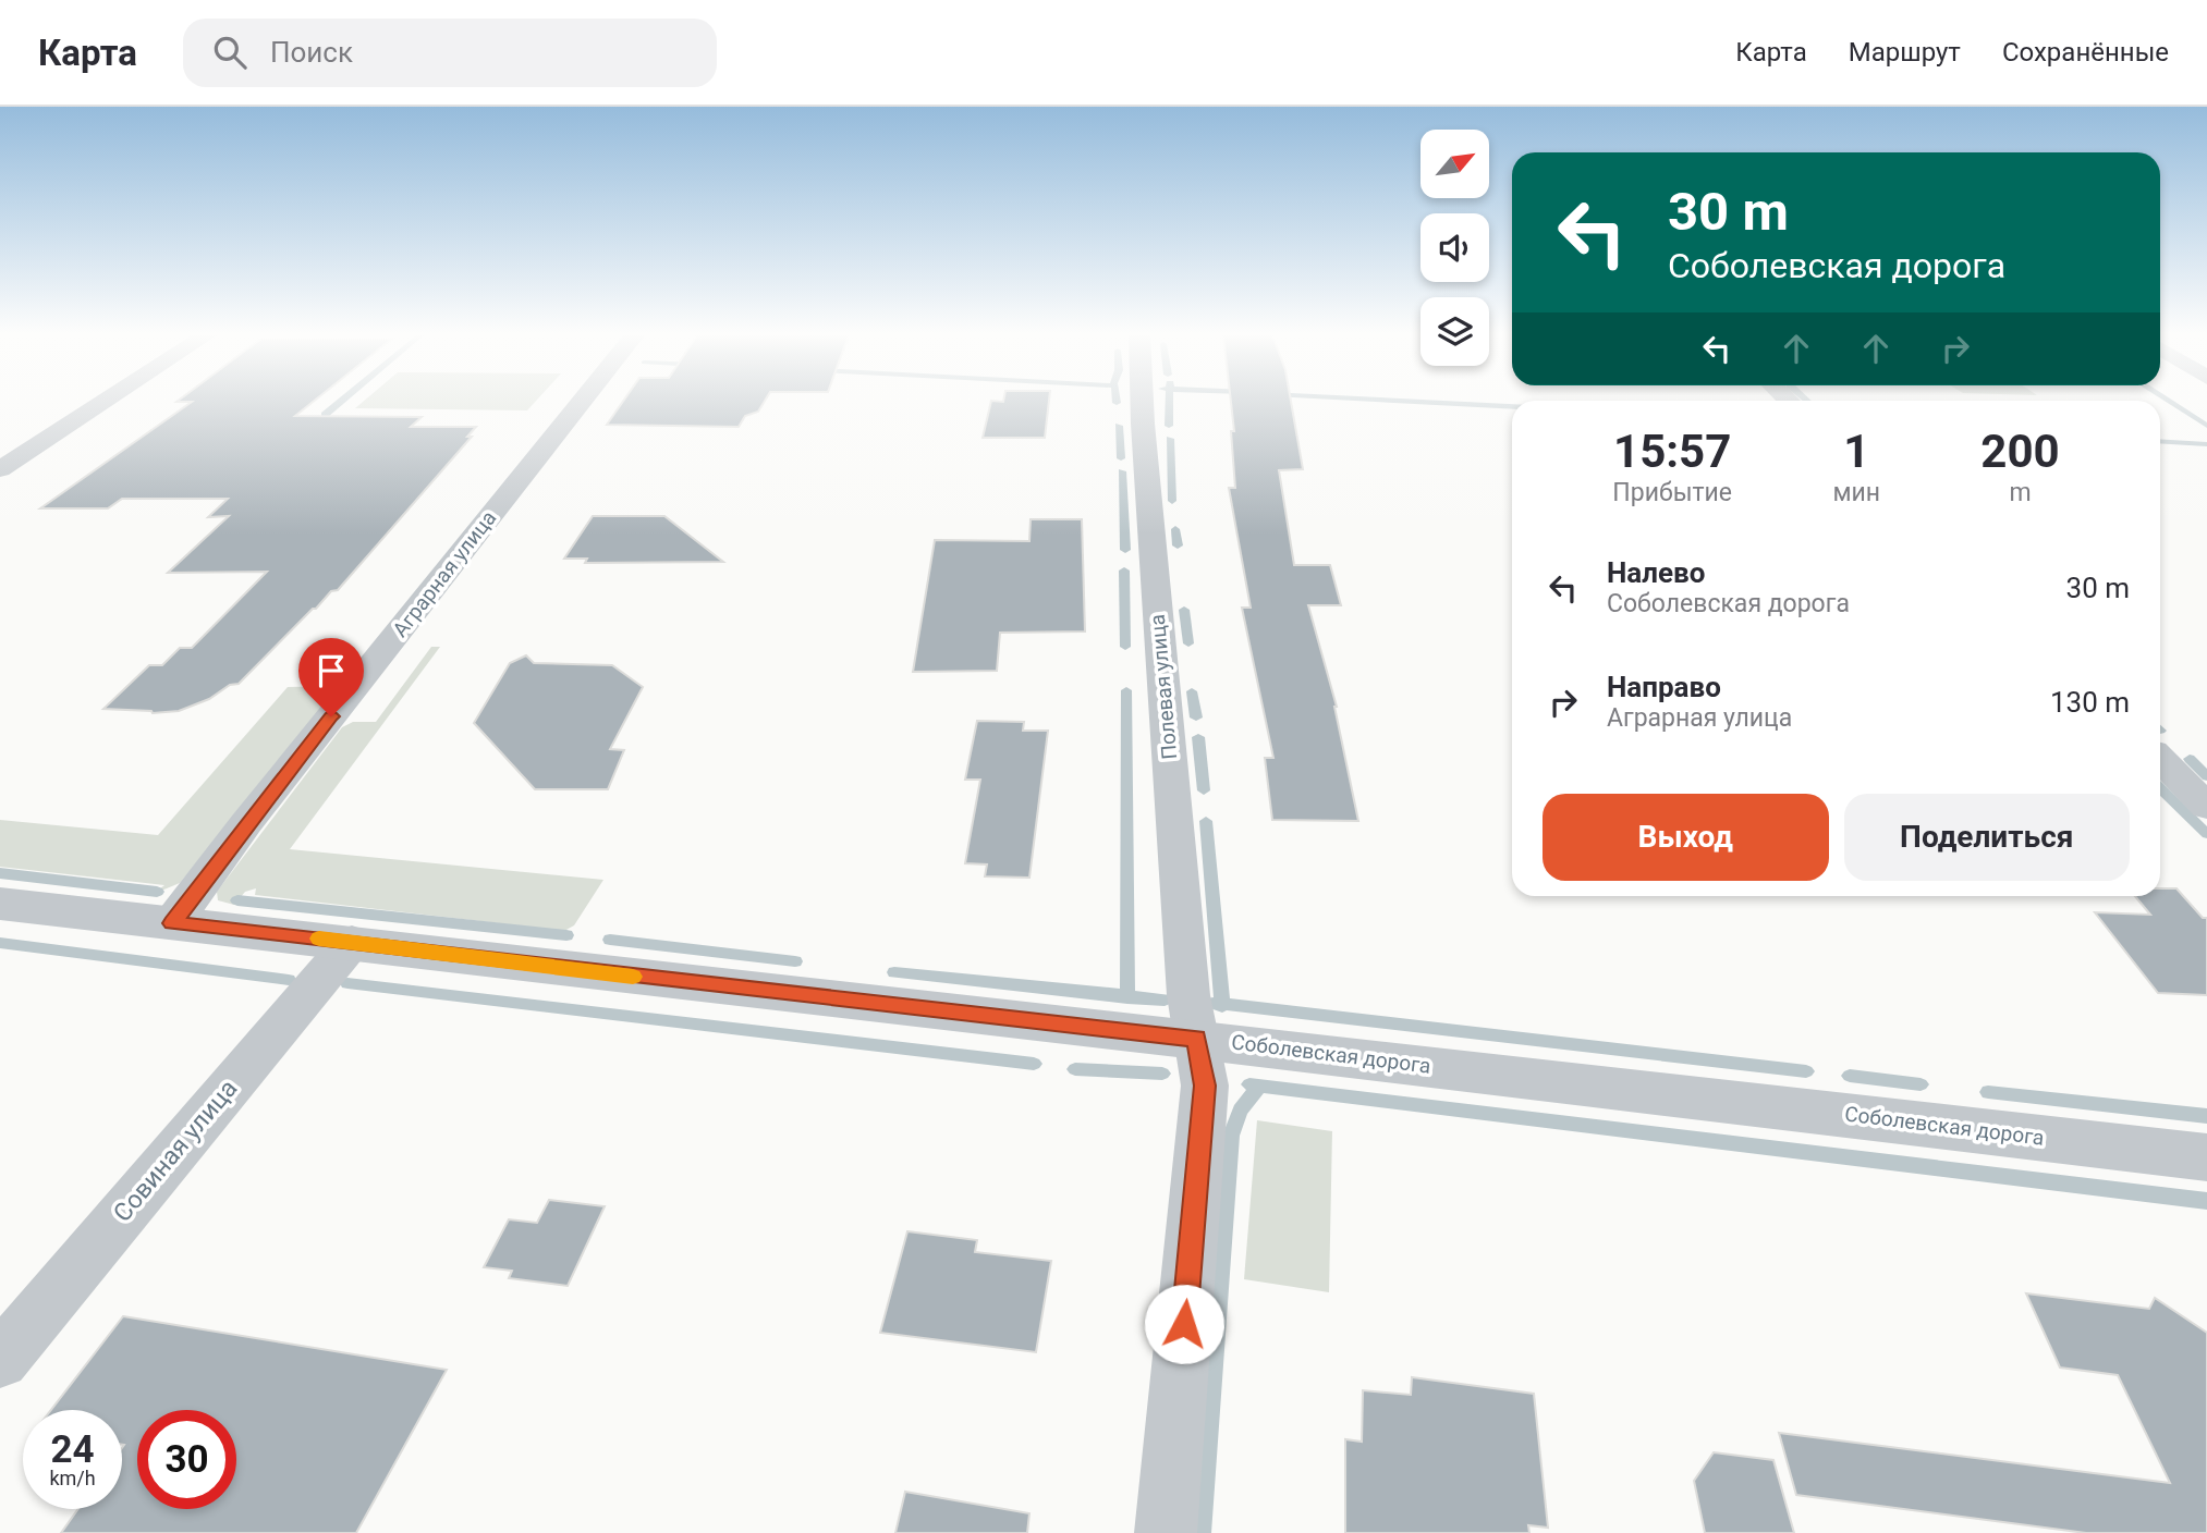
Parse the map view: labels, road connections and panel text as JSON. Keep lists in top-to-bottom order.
{
  "streets": {
    "street": [
      "Аграрная улица",
      "Полевая улица",
      "Соболевская дорога",
      "Совиная улица"
    ]
  },
  "crossings": [
    ["Аграрная улица", "Соболевская дорога"],
    ["Полевая улица", "Соболевская дорога"],
    ["Соболевская дорога", "Совиная улица"]
  ],
  "north": "top right",
  "page": {
    "header": "Карта",
    "search": "Поиск",
    "nav": ["Карта", "Маршрут", "Сохранённые"],
    "turn": ["30 m", "Соболевская дорога"],
    "eta": [
      "15:57",
      "Прибытие",
      "1",
      "мин",
      "200",
      "m"
    ],
    "list": [
      {
        "name": "Налево",
        "note": "Соболевская дорога",
        "value": "30 m"
      },
      {
        "name": "Направо",
        "note": "Аграрная улица",
        "value": "130 m"
      }
    ],
    "buttons": ["Выход", "Поделиться"],
    "speed": "24 km/h",
    "limit": "30"
  }
}
